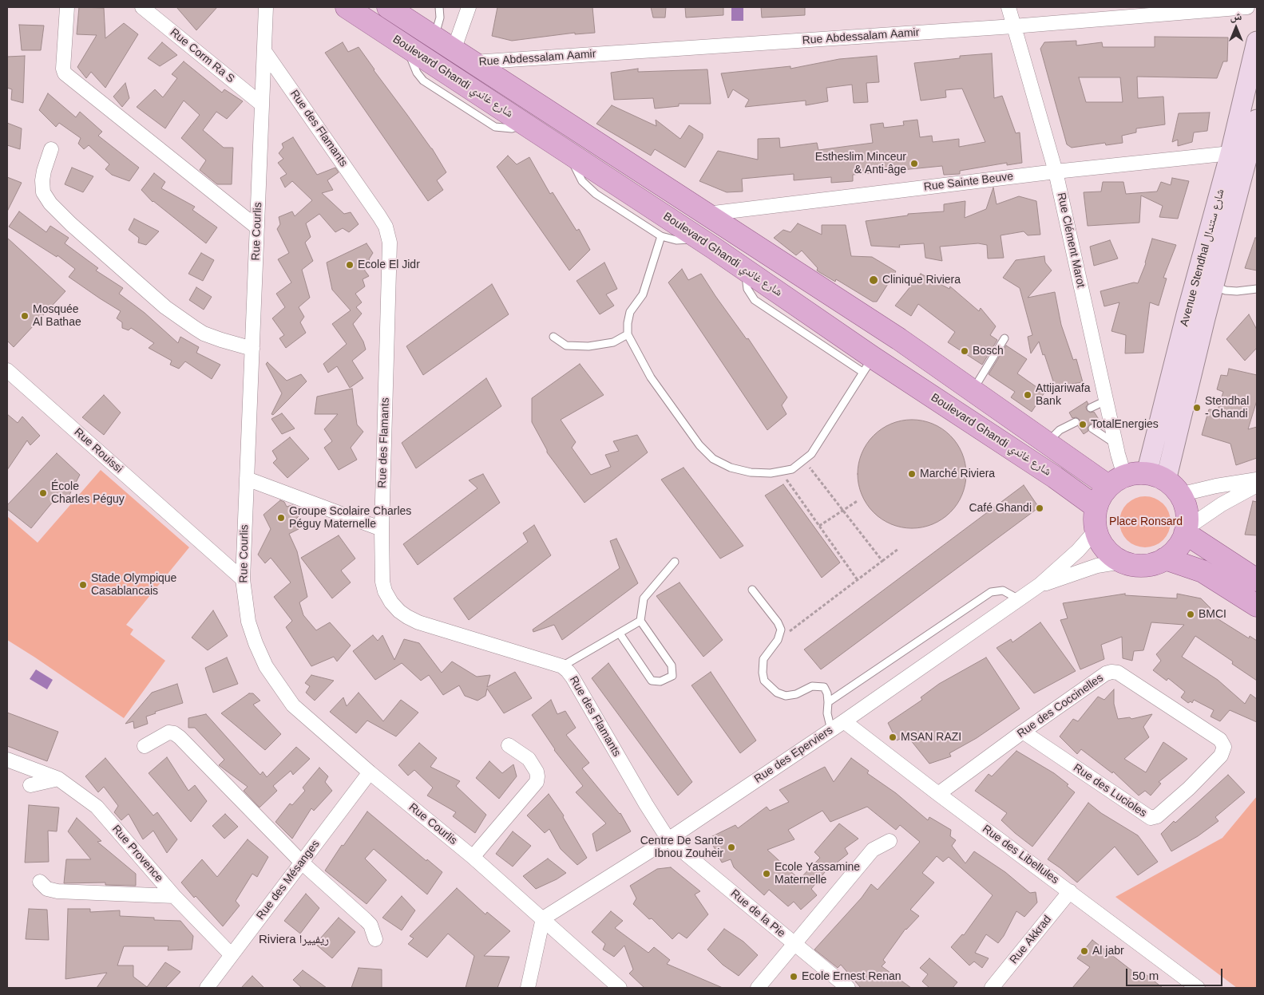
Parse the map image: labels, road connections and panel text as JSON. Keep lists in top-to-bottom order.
{
  "streets": {
    "main road": ["Boulevard Ghandi شارع غاندي", "Avenue Stendhal شارع ستندال"],
    "street": [
      "Rue Abdessalam Aamir",
      "Rue Corm Ra S",
      "Rue des Flamants",
      "Rue Sainte Beuve",
      "Rue Courlis",
      "Rue Clément Marot",
      "Rue Rouissi",
      "Rue des Coccinelles",
      "Rue des Eperviers",
      "Rue des Lucioles",
      "Rue Provence",
      "Rue des Libellules",
      "Rue des Mésanges",
      "Rue de la Pie",
      "Rue Akkrad"
    ]
  },
  "crossings": [
    ["Rue Abdessalam Aamir", "Boulevard Ghandi شارع غاندي"],
    ["Rue Abdessalam Aamir", "Rue Clément Marot"],
    ["Rue Corm Ra S", "Rue Courlis"],
    ["Boulevard Ghandi شارع غاندي", "Rue Sainte Beuve"],
    ["Boulevard Ghandi شارع غاندي", "Rue Clément Marot"],
    ["Boulevard Ghandi شارع غاندي", "Avenue Stendhal شارع ستندال"],
    ["Boulevard Ghandi شارع غاندي", "Rue des Eperviers"],
    ["Rue des Flamants", "Rue Courlis"],
    ["Rue des Flamants", "Rue des Eperviers"],
    ["Rue des Flamants", "Rue de la Pie"],
    ["Rue Sainte Beuve", "Rue Clément Marot"],
    ["Rue Sainte Beuve", "Avenue Stendhal شارع ستندال"],
    ["Rue Courlis", "Rue Rouissi"],
    ["Rue Courlis", "Rue des Eperviers"],
    ["Rue Courlis", "Rue des Mésanges"],
    ["Rue Clément Marot", "Avenue Stendhal شارع ستندال"],
    ["Rue Clément Marot", "Rue des Eperviers"],
    ["Avenue Stendhal شارع ستندال", "Rue des Eperviers"],
    ["Rue des Coccinelles", "Rue des Lucioles"],
    ["Rue des Coccinelles", "Rue des Libellules"],
    ["Rue des Eperviers", "Rue des Libellules"],
    ["Rue des Eperviers", "Rue de la Pie"],
    ["Rue Provence", "Rue des Mésanges"],
    ["Rue des Libellules", "Rue Akkrad"]
  ],
  "districts": ["Riviera ريفييرا"],
  "parks": ["Place Ronsard"],
  "places": [
    "Estheslim Minceur & Anti-âge",
    "Ecole El Jidr",
    "Clinique Riviera",
    "Mosquée Al Bathae",
    "Bosch",
    "Attijariwafa Bank",
    "Stendhal - Ghandi",
    "TotalEnergies",
    "Marché Riviera",
    "École Charles Péguy",
    "Café Ghandi",
    "Groupe Scolaire Charles Péguy Maternelle",
    "Stade Olympique Casablancais",
    "BMCI",
    "MSAN RAZI",
    "Centre De Sante Ibnou Zouheir",
    "Ecole Yassamine Maternelle",
    "Al jabr",
    "Ecole Ernest Renan"
  ],
  "scale_bar": "50 m",
  "north": "top"
}
